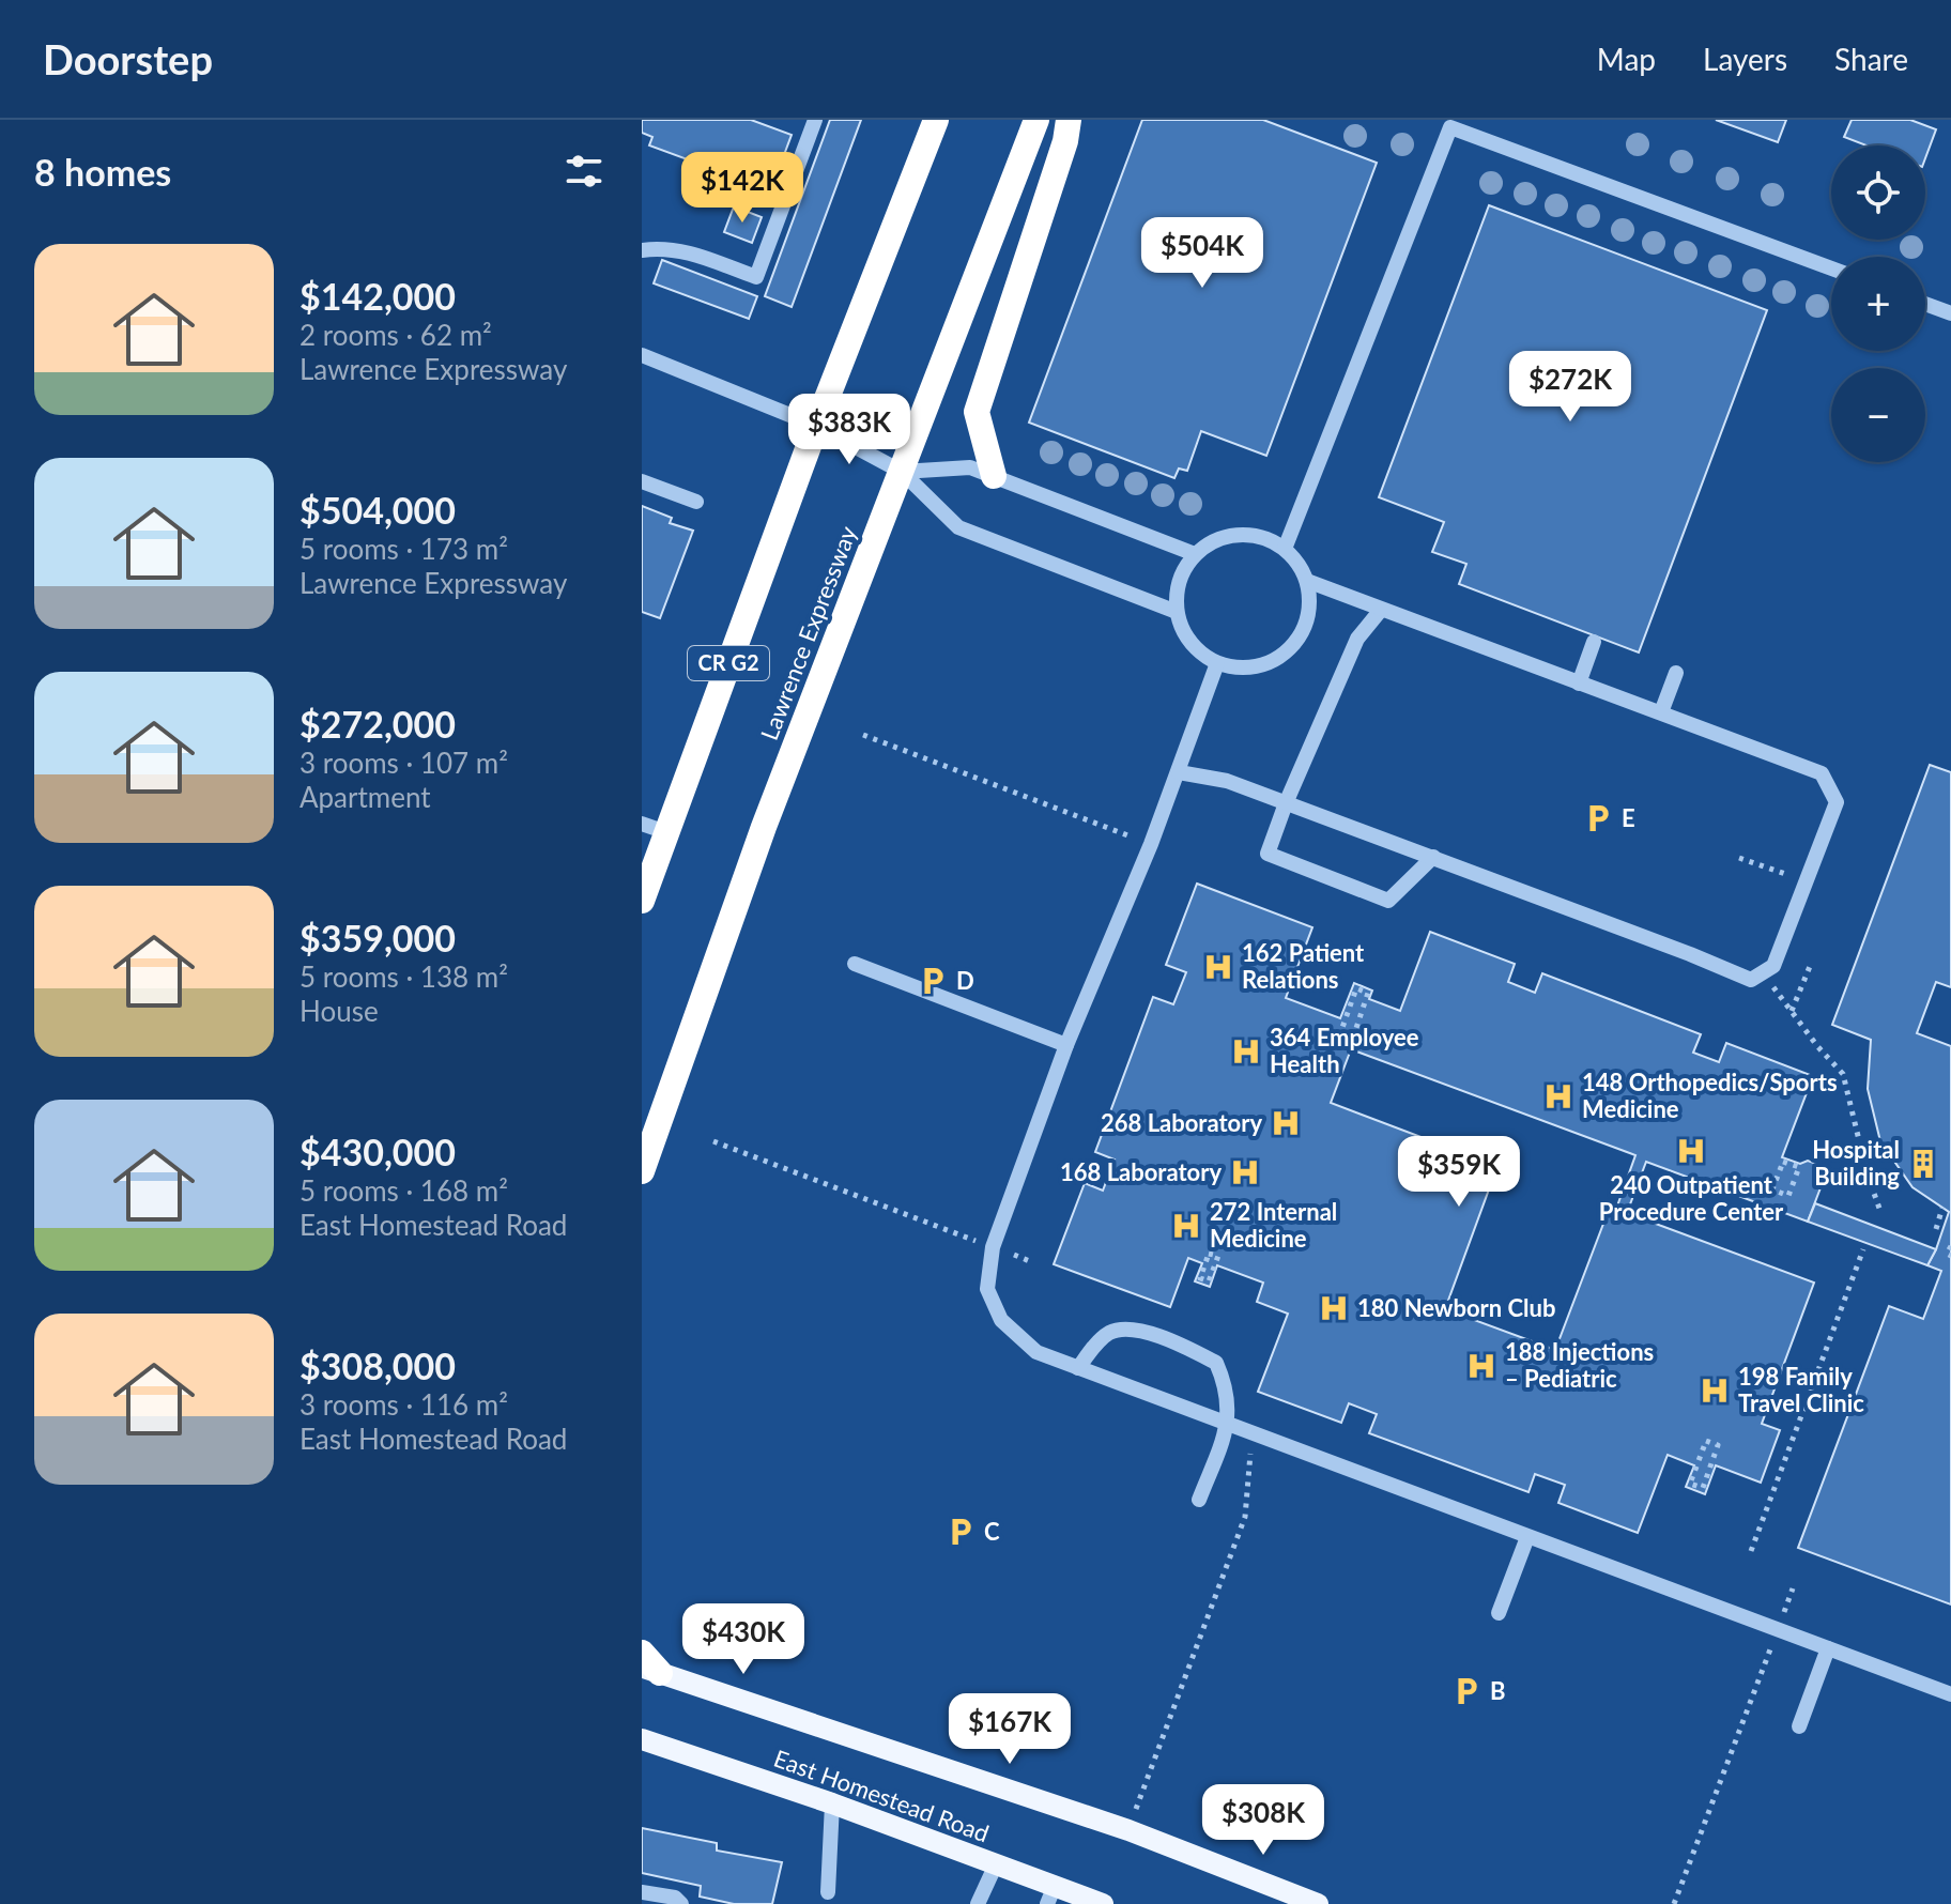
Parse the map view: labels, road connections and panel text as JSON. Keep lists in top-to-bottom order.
{
  "streets": {
    "highway": ["Lawrence Expressway", "CR G2"],
    "main road": ["East Homestead Road"]
  },
  "places": {
    "parking": [
      "E",
      "D",
      "C",
      "B"
    ],
    "hospital": [
      "162 Patient Relations",
      "364 Employee Health",
      "148 Orthopedics/Sports Medicine",
      "268 Laboratory",
      "240 Outpatient Procedure Center",
      "168 Laboratory",
      "272 Internal Medicine",
      "180 Newborn Club",
      "188 Injections – Pediatric",
      "198 Family Travel Clinic"
    ],
    "building": ["Hospital Building"]
  },
  "page": {
    "header": "Doorstep",
    "nav": ["Map", "Layers", "Share"],
    "heading": "8 homes",
    "map_buttons": ["+", "−"],
    "price": [
      "$142K",
      "$504K",
      "$272K",
      "$383K",
      "$359K",
      "$430K",
      "$167K",
      "$308K"
    ],
    "list": [
      {
        "name": "$142,000",
        "note": "2 rooms · 62 m² · Lawrence Expressway"
      },
      {
        "name": "$504,000",
        "note": "5 rooms · 173 m² · Lawrence Expressway"
      },
      {
        "name": "$272,000",
        "note": "3 rooms · 107 m² · Apartment"
      },
      {
        "name": "$359,000",
        "note": "5 rooms · 138 m² · House"
      },
      {
        "name": "$430,000",
        "note": "5 rooms · 168 m² · East Homestead Road"
      },
      {
        "name": "$308,000",
        "note": "3 rooms · 116 m² · East Homestead Road"
      }
    ]
  }
}
